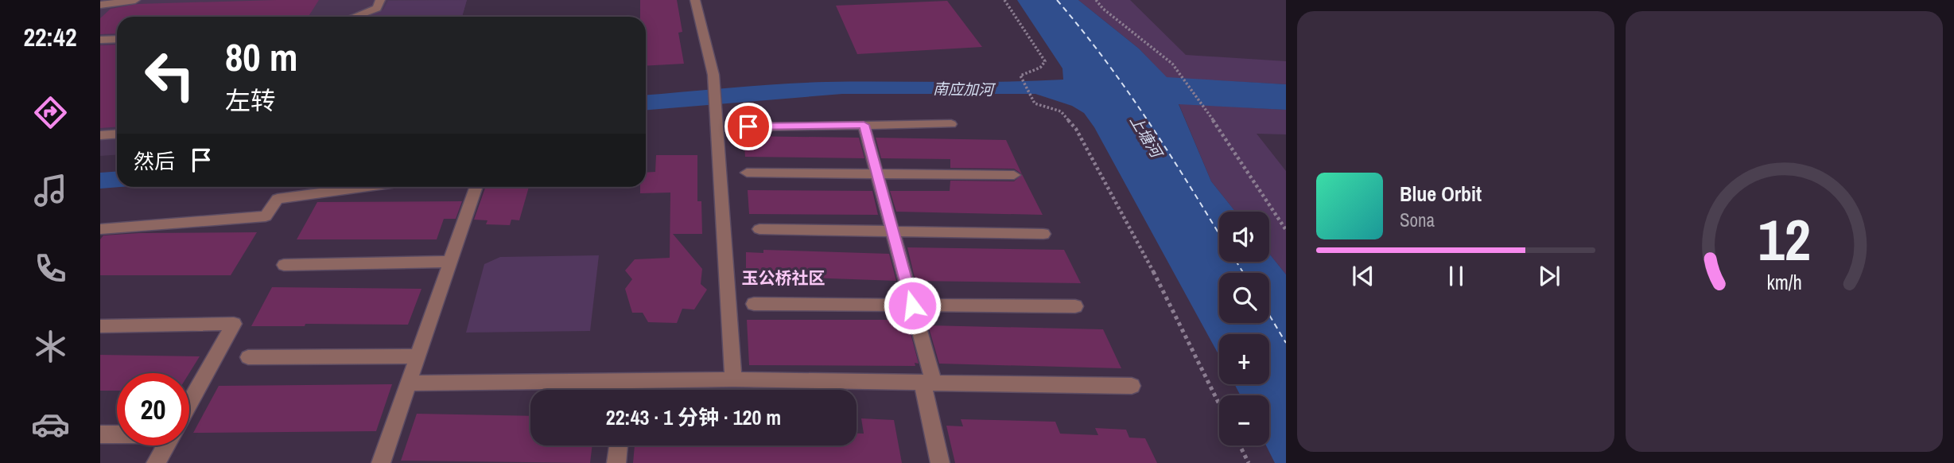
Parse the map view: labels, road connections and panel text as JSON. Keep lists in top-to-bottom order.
{
  "districts": ["玉公桥社区"],
  "water": ["南应加河", "上塘河"],
  "page": {
    "tabs": "22:42",
    "turn": ["80 m", "左转"],
    "then": "然后",
    "song": ["Blue Orbit", "Sona"],
    "map_buttons": ["+", "−"],
    "limit": "20",
    "trip": "22:43 · 1 分钟 · 120 m",
    "gauge": ["12", "km/h"]
  }
}
